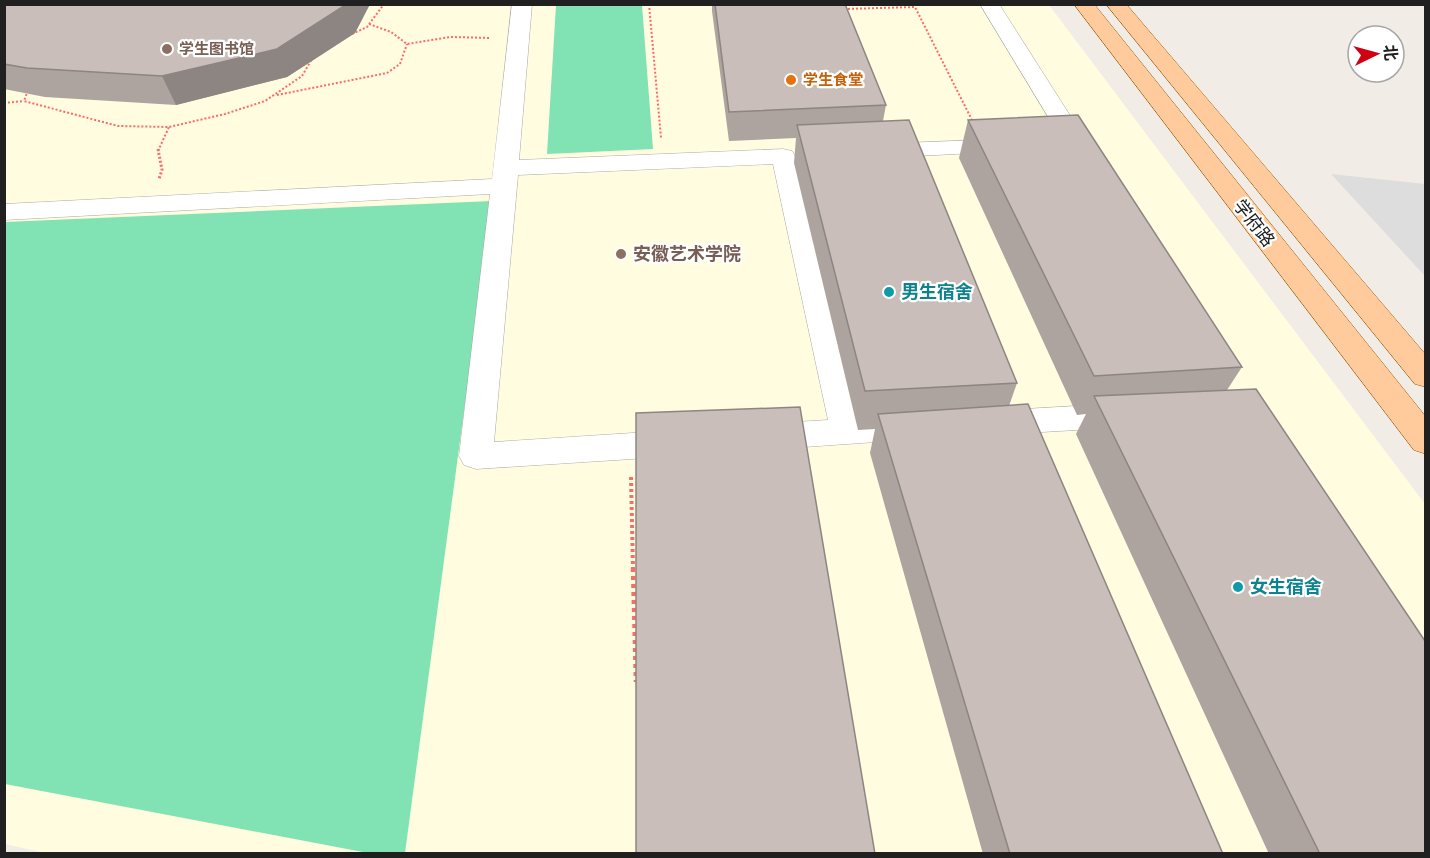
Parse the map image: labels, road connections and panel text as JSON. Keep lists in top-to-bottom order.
{
  "streets": {
    "main road": ["学府路"]
  },
  "places": [
    "学生图书馆",
    "学生食堂",
    "安徽艺术学院",
    "男生宿舍",
    "女生宿舍"
  ],
  "north": "right"
}
